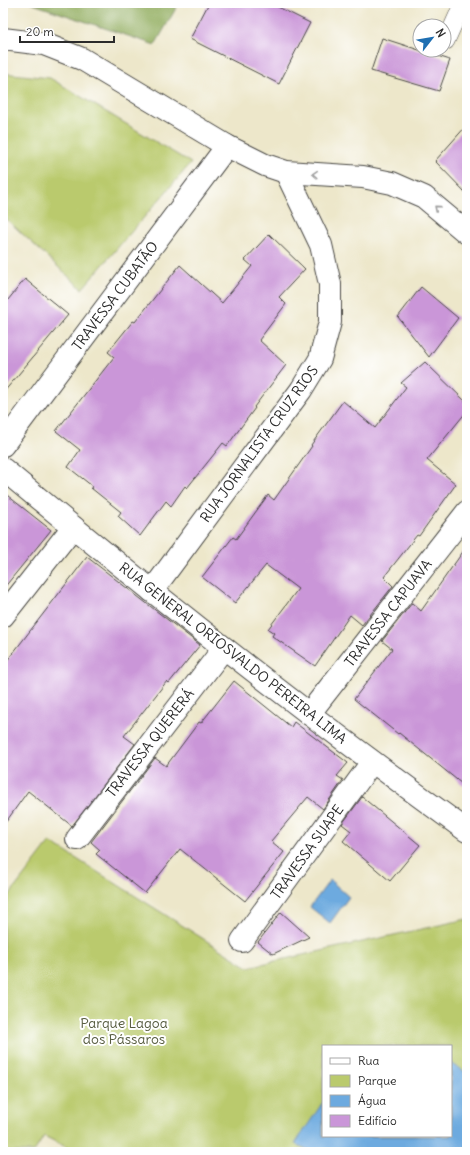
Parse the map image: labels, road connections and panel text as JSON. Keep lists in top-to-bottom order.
{
  "streets": {
    "street": [
      "TRAVESSA CUBATÃO",
      "RUA JORNALISTA CRUZ RIOS",
      "TRAVESSA CAPUAVA",
      "RUA GENERAL ORIOSVALDO PEREIRA LIMA",
      "TRAVESSA QUERERÁ",
      "TRAVESSA SUAPE"
    ]
  },
  "crossings": [
    ["RUA JORNALISTA CRUZ RIOS", "RUA GENERAL ORIOSVALDO PEREIRA LIMA"],
    ["TRAVESSA CAPUAVA", "RUA GENERAL ORIOSVALDO PEREIRA LIMA"],
    ["RUA GENERAL ORIOSVALDO PEREIRA LIMA", "TRAVESSA QUERERÁ"],
    ["RUA GENERAL ORIOSVALDO PEREIRA LIMA", "TRAVESSA SUAPE"]
  ],
  "parks": ["Parque Lagoa dos Pássaros"],
  "legend": [
    "Rua",
    "Parque",
    "Água",
    "Edifício"
  ],
  "scale_bar": "20 m",
  "north": "top right"
}
